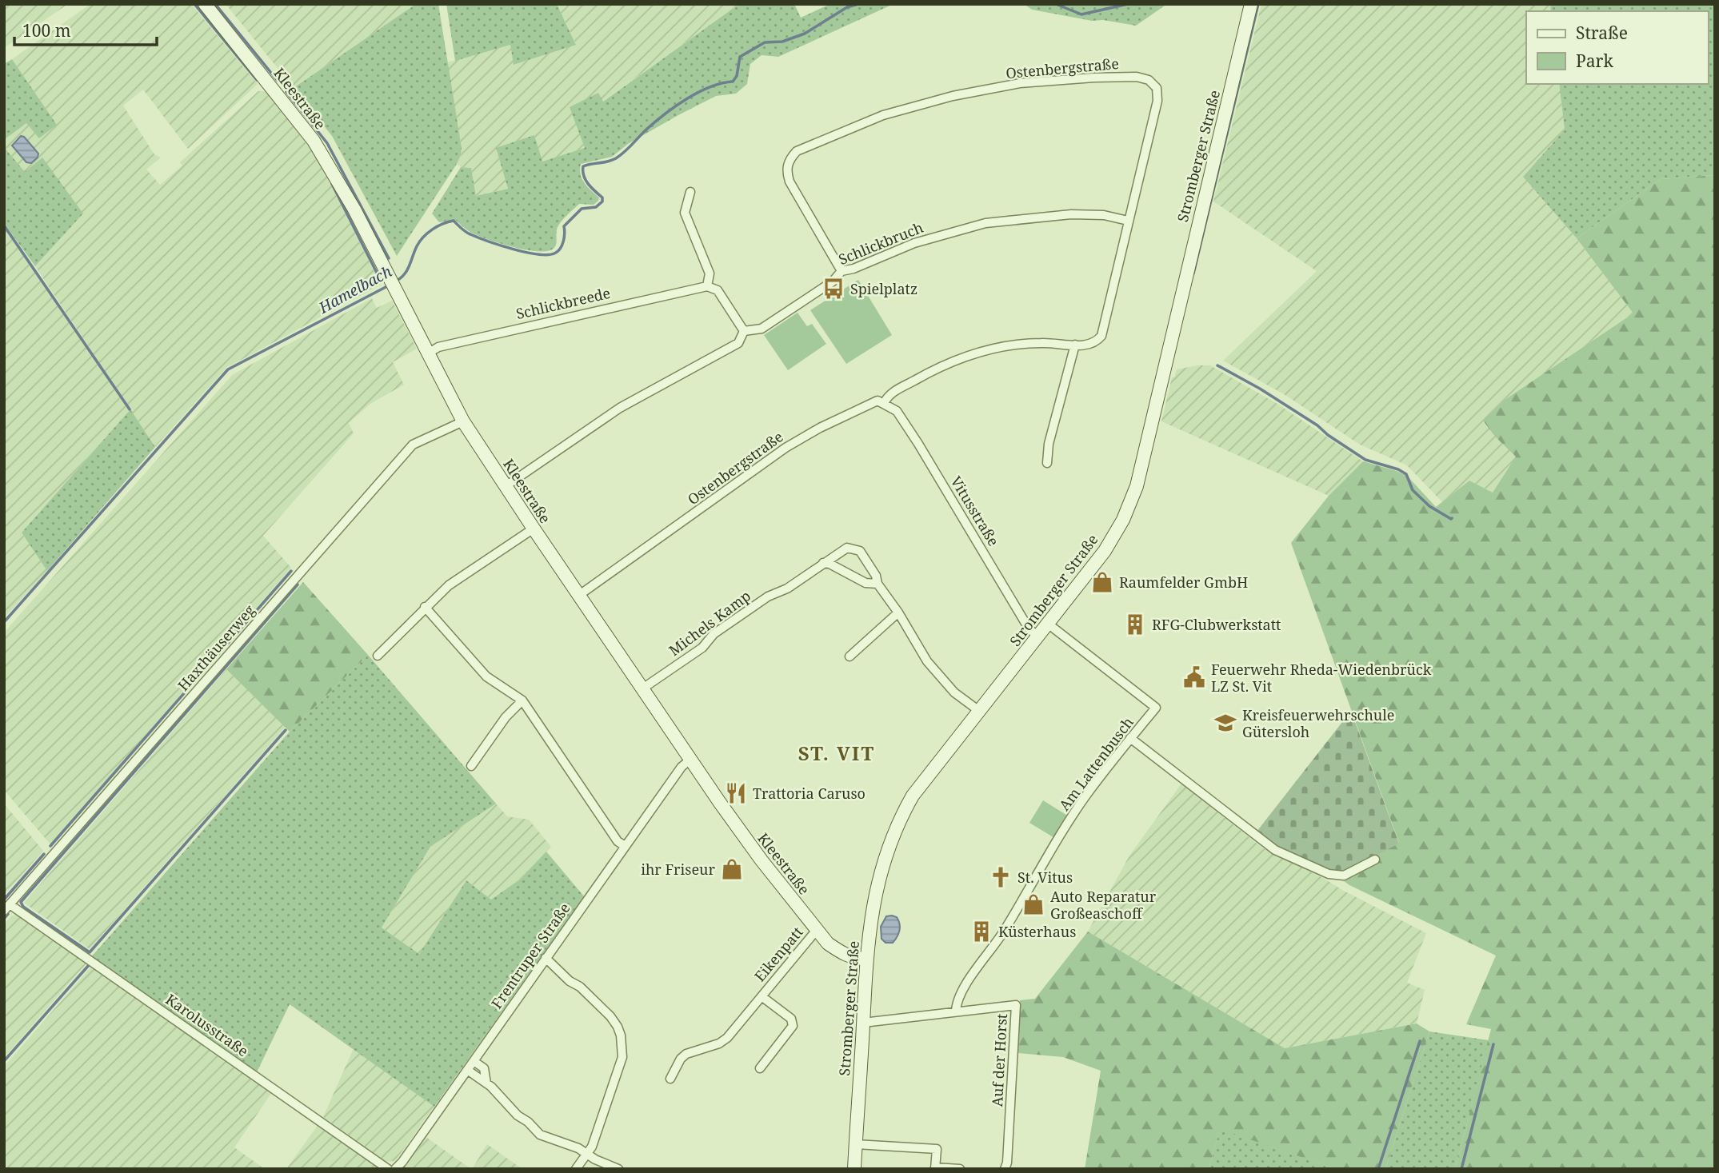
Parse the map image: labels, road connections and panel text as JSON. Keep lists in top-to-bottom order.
{
  "streets": {
    "main road": ["Kleestraße", "Stromberger Straße"],
    "street": [
      "Ostenbergstraße",
      "Schlickbruch",
      "Schlickbreede",
      "Vitusstraße",
      "Michels Kamp",
      "Haxthäuserweg",
      "Am Lattenbusch",
      "Eikenpatt",
      "Frentruper Straße",
      "Karolusstraße",
      "Auf der Horst"
    ]
  },
  "crossings": [
    ["Ostenbergstraße", "Kleestraße"],
    ["Ostenbergstraße", "Schlickbruch"],
    ["Ostenbergstraße", "Vitusstraße"],
    ["Kleestraße", "Stromberger Straße"],
    ["Kleestraße", "Schlickbruch"],
    ["Kleestraße", "Schlickbreede"],
    ["Kleestraße", "Michels Kamp"],
    ["Kleestraße", "Haxthäuserweg"],
    ["Kleestraße", "Eikenpatt"],
    ["Kleestraße", "Frentruper Straße"],
    ["Stromberger Straße", "Vitusstraße"],
    ["Stromberger Straße", "Michels Kamp"],
    ["Stromberger Straße", "Am Lattenbusch"],
    ["Stromberger Straße", "Auf der Horst"],
    ["Haxthäuserweg", "Karolusstraße"],
    ["Am Lattenbusch", "Auf der Horst"]
  ],
  "districts": ["ST. VIT"],
  "water": ["Hamelbach"],
  "places": {
    "bus stop": ["Spielplatz"],
    "shop": ["Raumfelder GmbH", "ihr Friseur", "Auto Reparatur Großeaschoff"],
    "building": ["RFG-Clubwerkstatt", "Küsterhaus"],
    "public building": ["Feuerwehr Rheda-Wiedenbrück LZ St. Vit"],
    "school or university": ["Kreisfeuerwehrschule Gütersloh"],
    "restaurant": ["Trattoria Caruso"],
    "church": ["St. Vitus"]
  },
  "legend": ["Straße", "Park"],
  "scale_bar": "100 m"
}
